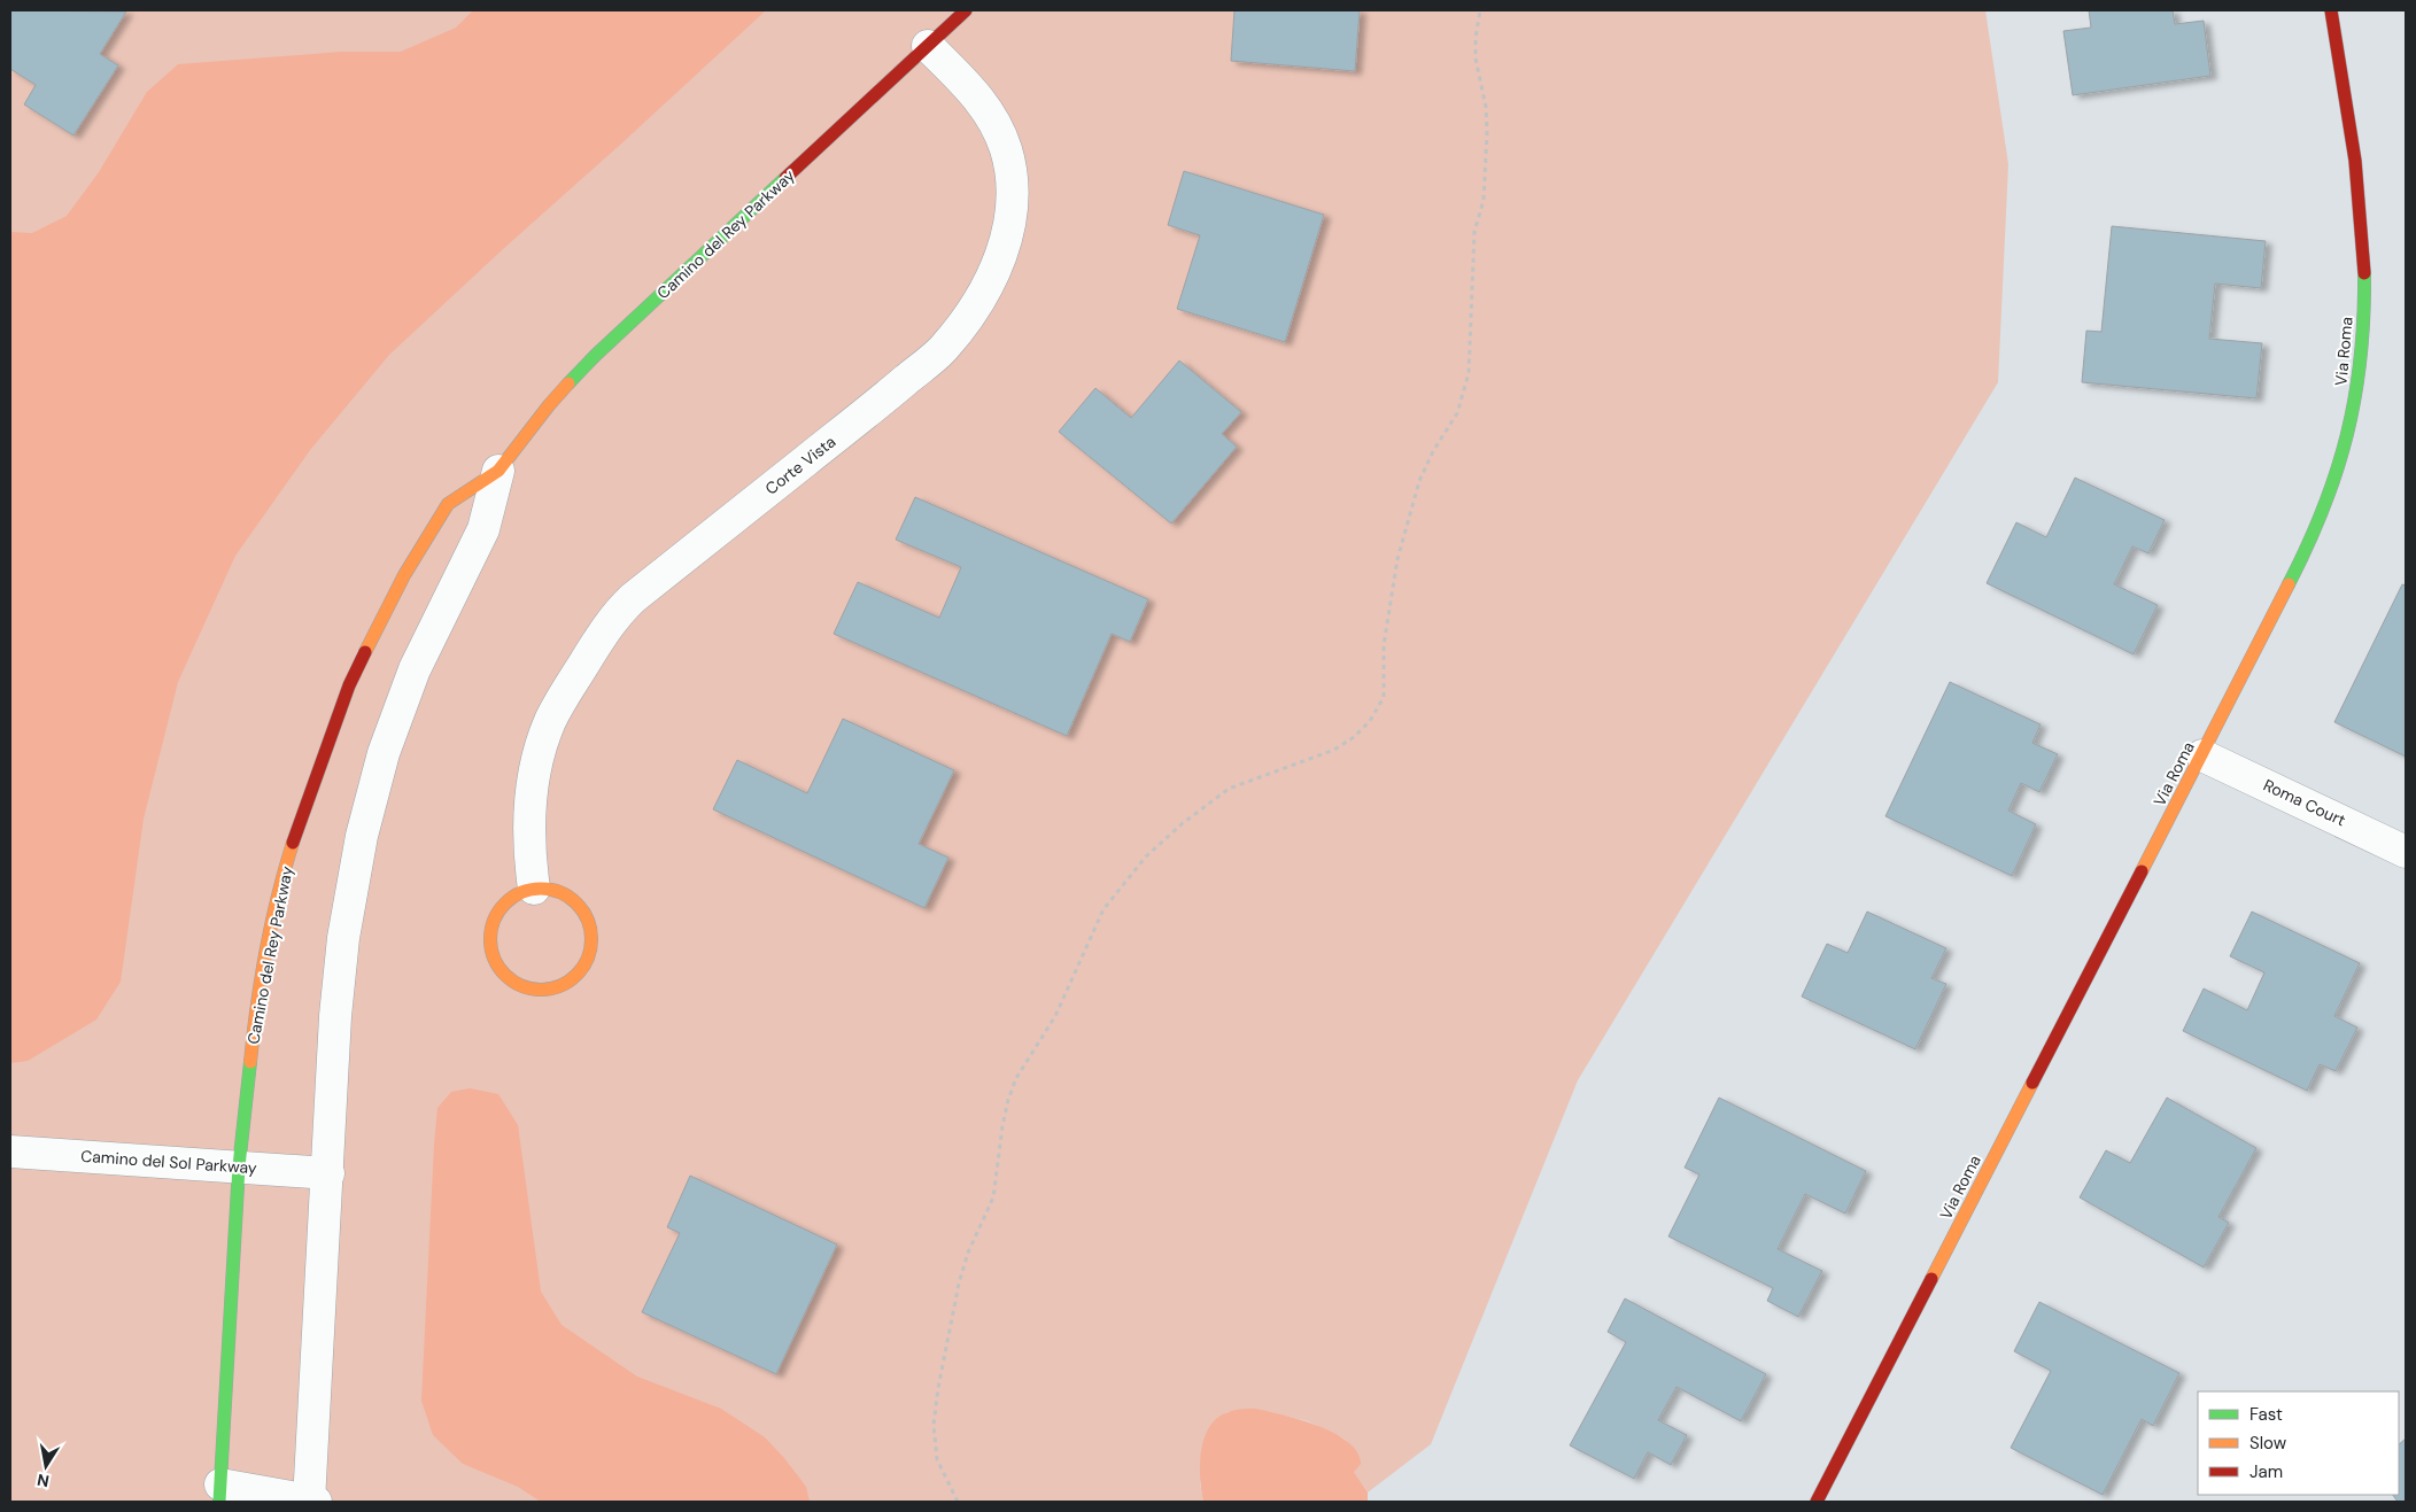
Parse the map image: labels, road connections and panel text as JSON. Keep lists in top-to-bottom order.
{
  "streets": {
    "street": [
      "Camino del Rey Parkway",
      "Via Roma",
      "Corte Vista",
      "Roma Court",
      "Camino del Sol Parkway"
    ]
  },
  "crossings": [
    ["Camino del Rey Parkway", "Corte Vista"],
    ["Camino del Rey Parkway", "Camino del Sol Parkway"],
    ["Via Roma", "Roma Court"]
  ],
  "legend": ["Fast", "Slow", "Jam"],
  "north": "bottom"
}
